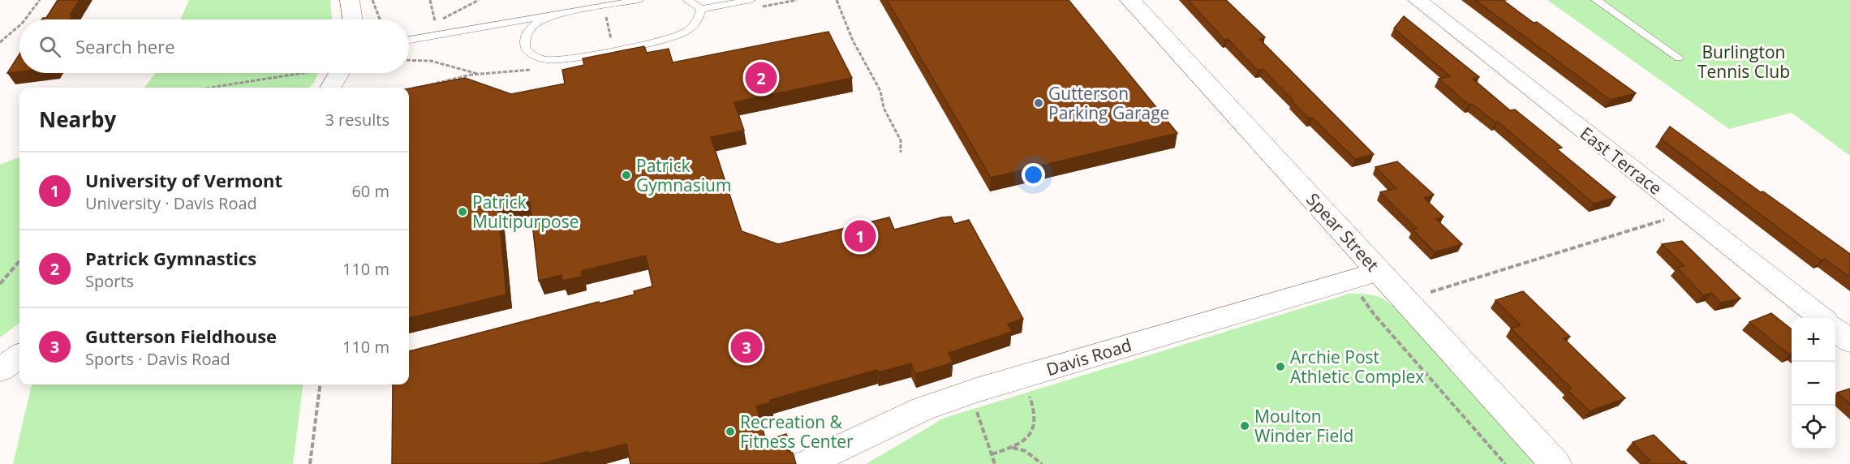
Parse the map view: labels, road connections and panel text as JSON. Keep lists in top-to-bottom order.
{
  "streets": {
    "main road": ["Spear Street"],
    "street": ["East Terrace", "Davis Road"]
  },
  "crossings": [
    ["Spear Street", "Davis Road"]
  ],
  "parks": ["Burlington Tennis Club"],
  "places": [
    "Gutterson Parking Garage",
    "Patrick Gymnasium",
    "Patrick Multipurpose",
    "Archie Post Athletic Complex",
    "Moulton Winder Field",
    "Recreation & Fitness Center"
  ],
  "page": {
    "search": "Search here",
    "pins": ["2", "1", "3"],
    "heading": ["Nearby", "3 results"],
    "list": [
      {
        "mark": "1",
        "name": "University of Vermont",
        "note": "University · Davis Road",
        "value": "60 m"
      },
      {
        "mark": "2",
        "name": "Patrick Gymnastics",
        "note": "Sports",
        "value": "110 m"
      },
      {
        "mark": "3",
        "name": "Gutterson Fieldhouse",
        "note": "Sports · Davis Road",
        "value": "110 m"
      }
    ],
    "map_buttons": ["+", "−"]
  }
}
